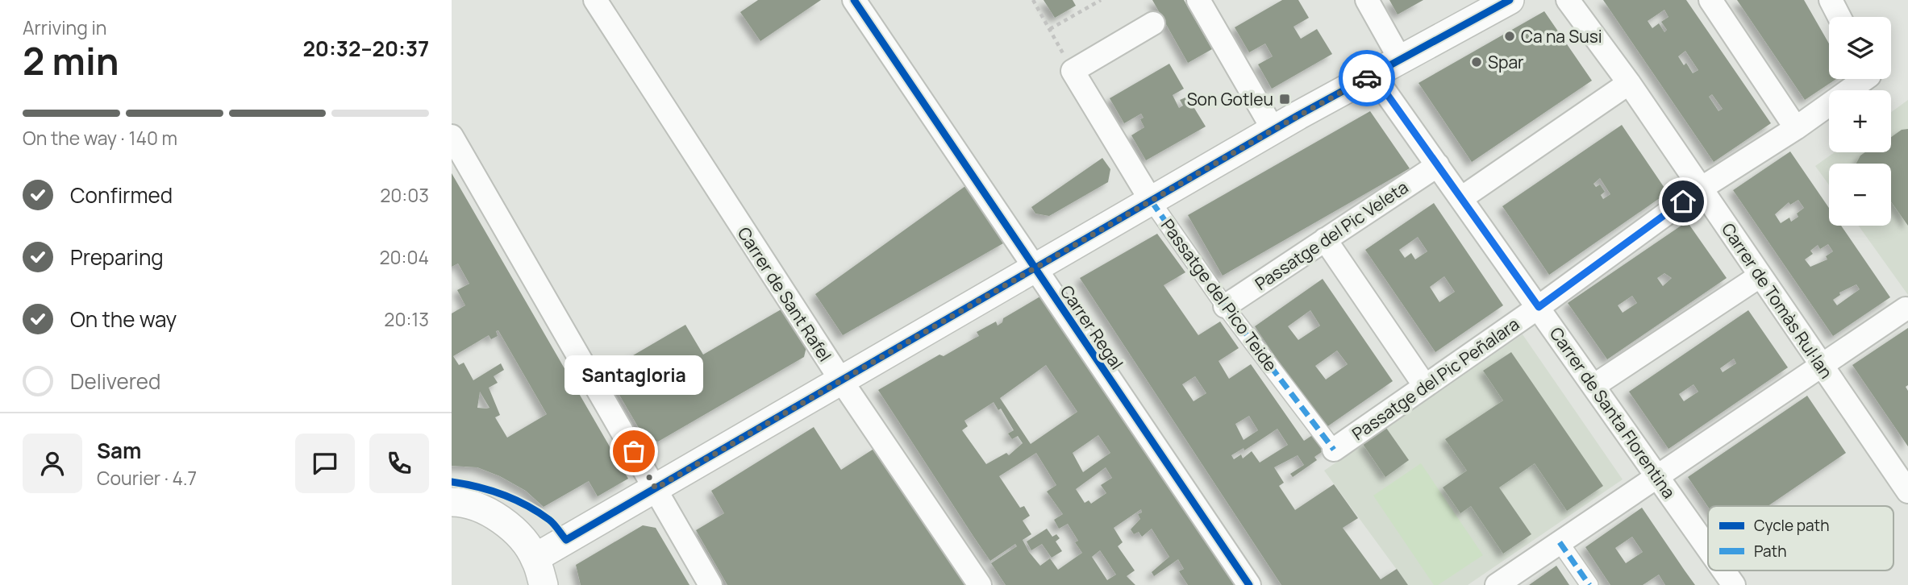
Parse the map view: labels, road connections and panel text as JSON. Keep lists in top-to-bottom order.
{
  "streets": {
    "street": [
      "Passatge del Pic Veleta",
      "Carrer de Sant Rafel",
      "Passatge del Pico Teide",
      "Carrer de Tomàs Rul·lan",
      "Carrer Regal",
      "Passatge del Pic Peñalara",
      "Carrer de Santa Florentina"
    ]
  },
  "crossings": [
    ["Passatge del Pic Veleta", "Passatge del Pico Teide"],
    ["Passatge del Pic Veleta", "Carrer de Santa Florentina"],
    ["Passatge del Pico Teide", "Passatge del Pic Peñalara"],
    ["Carrer de Tomàs Rul·lan", "Passatge del Pic Peñalara"],
    ["Passatge del Pic Peñalara", "Carrer de Santa Florentina"]
  ],
  "places": {
    "other": ["Ca na Susi", "Spar", "Santagloria"],
    "transit": ["Son Gotleu"]
  },
  "legend": ["Cycle path", "Path"],
  "page": {
    "heading": ["2 min", "Arriving in", "20:32–20:37"],
    "panel": ["Sam", "Courier · 4.7"],
    "map_buttons": ["+", "−"],
    "bar": "On the way · 140 m",
    "list": [
      ["Confirmed", "20:03"],
      ["Preparing", "20:04"],
      ["On the way", "20:13"],
      "Delivered"
    ],
    "bubble": "Santagloria"
  }
}
